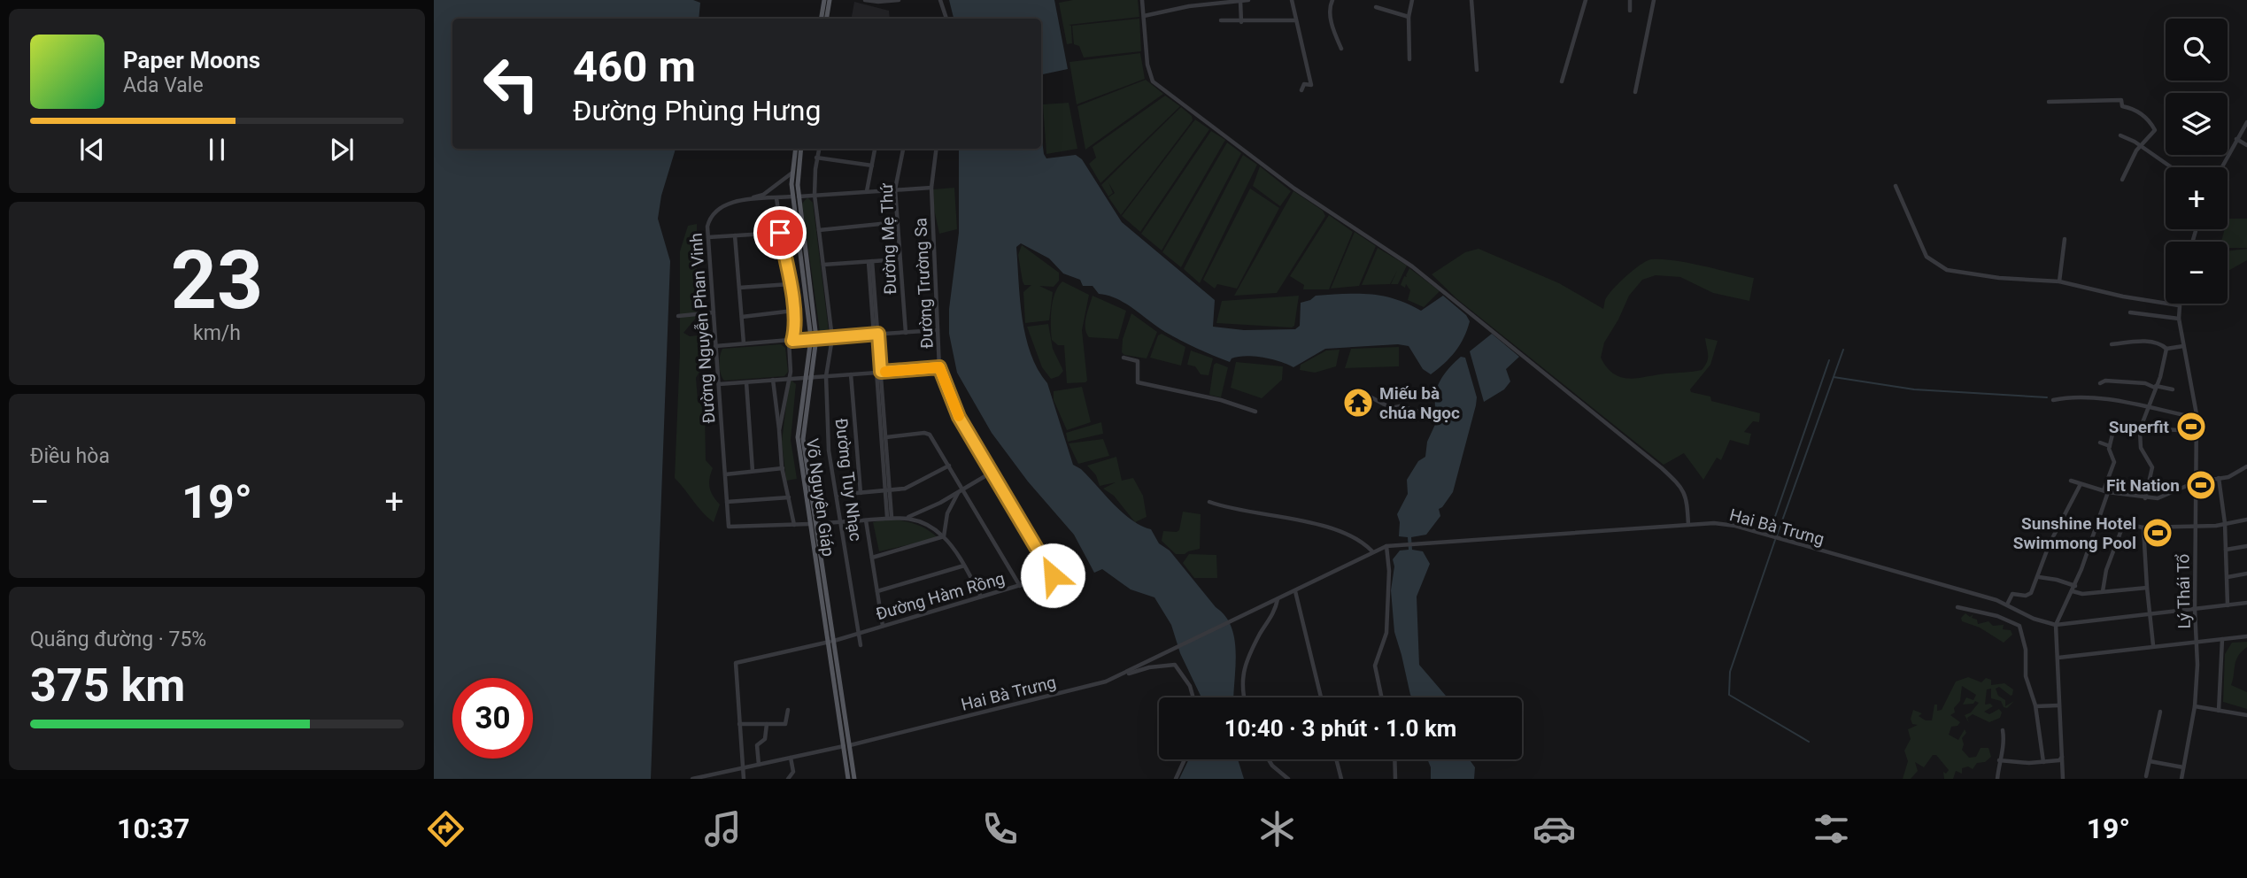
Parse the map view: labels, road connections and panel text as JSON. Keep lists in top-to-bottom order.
{
  "streets": {
    "main road": ["Võ Nguyên Giáp"],
    "street": [
      "Đường Mẹ Thứ",
      "Đường Trường Sa",
      "Đường Nguyễn Phan Vinh",
      "Đường Tuy Nhạc",
      "Hai Bà Trưng",
      "Lý Thái Tổ",
      "Đường Hàm Rồng"
    ]
  },
  "crossings": [
    ["Đường Mẹ Thứ", "Đường Nguyễn Phan Vinh"],
    ["Đường Trường Sa", "Đường Nguyễn Phan Vinh"],
    ["Đường Trường Sa", "Đường Hàm Rồng"],
    ["Đường Nguyễn Phan Vinh", "Đường Tuy Nhạc"],
    ["Đường Nguyễn Phan Vinh", "Võ Nguyên Giáp"],
    ["Đường Tuy Nhạc", "Đường Hàm Rồng"],
    ["Võ Nguyên Giáp", "Hai Bà Trưng"],
    ["Võ Nguyên Giáp", "Đường Hàm Rồng"],
    ["Hai Bà Trưng", "Lý Thái Tổ"]
  ],
  "places": {
    "temple": ["Miếu bà chúa Ngọc"],
    "sports": ["Superfit", "Fit Nation", "Sunshine Hotel Swimmong Pool"]
  },
  "page": {
    "map_buttons": ["+", "−"],
    "turn": ["460 m", "Đường Phùng Hưng"],
    "song": ["Paper Moons", "Ada Vale"],
    "tile": [
      ["23", "km/h"],
      "Điều hòa",
      ["Quãng đường · 75%", "375 km"]
    ],
    "heat": ["−", "19°", "+"],
    "limit": "30",
    "trip": "10:40 · 3 phút · 1.0 km",
    "tabs": ["10:37", "19°"]
  }
}
